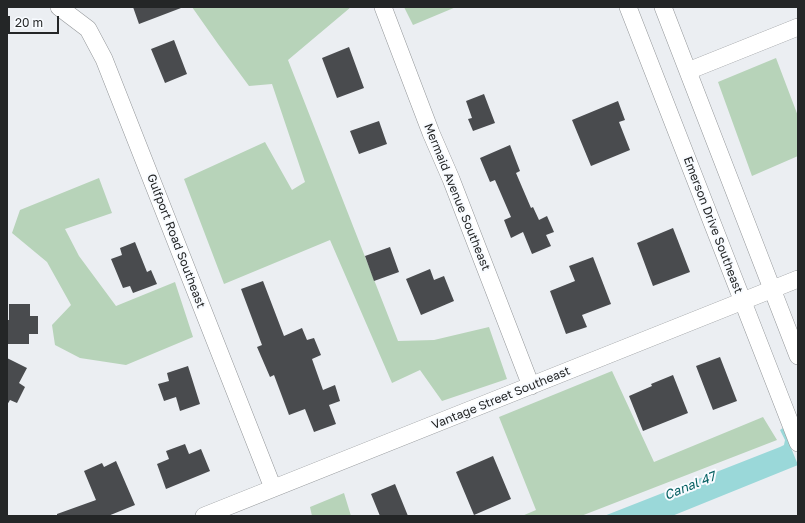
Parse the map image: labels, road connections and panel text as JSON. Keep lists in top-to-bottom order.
{
  "streets": {
    "street": [
      "Mermaid Avenue Southeast",
      "Emerson Drive Southeast",
      "Gulfport Road Southeast",
      "Vantage Street Southeast"
    ]
  },
  "crossings": [
    ["Mermaid Avenue Southeast", "Vantage Street Southeast"],
    ["Emerson Drive Southeast", "Vantage Street Southeast"],
    ["Gulfport Road Southeast", "Vantage Street Southeast"]
  ],
  "water": ["Canal 47"],
  "scale_bar": "20 m"
}
